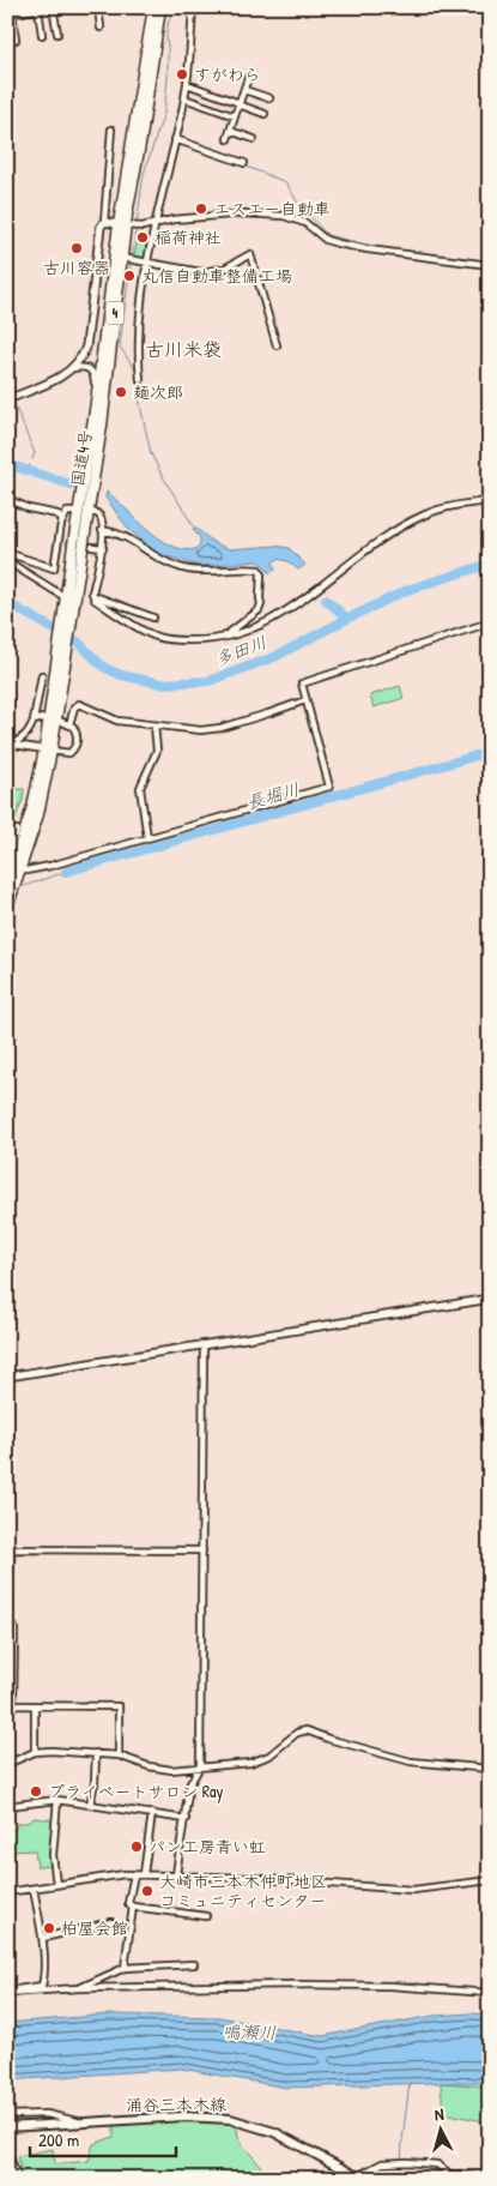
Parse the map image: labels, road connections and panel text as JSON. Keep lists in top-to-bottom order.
{
  "streets": {
    "highway": ["4", "国道4号"],
    "main road": ["涌谷三本木線"]
  },
  "districts": ["古川米袋"],
  "water": ["多田川", "長堀川", "鳴瀬川"],
  "places": [
    "すがわら",
    "エスエー自動車",
    "稲荷神社",
    "古川容器",
    "丸信自動車整備工場",
    "麺次郎",
    "プライベートサロン Ray",
    "パン工房青い虹",
    "大崎市三本木仲町地区 コミュニティセンター",
    "柏屋会館"
  ],
  "scale_bar": "200 m",
  "north": "top"
}
